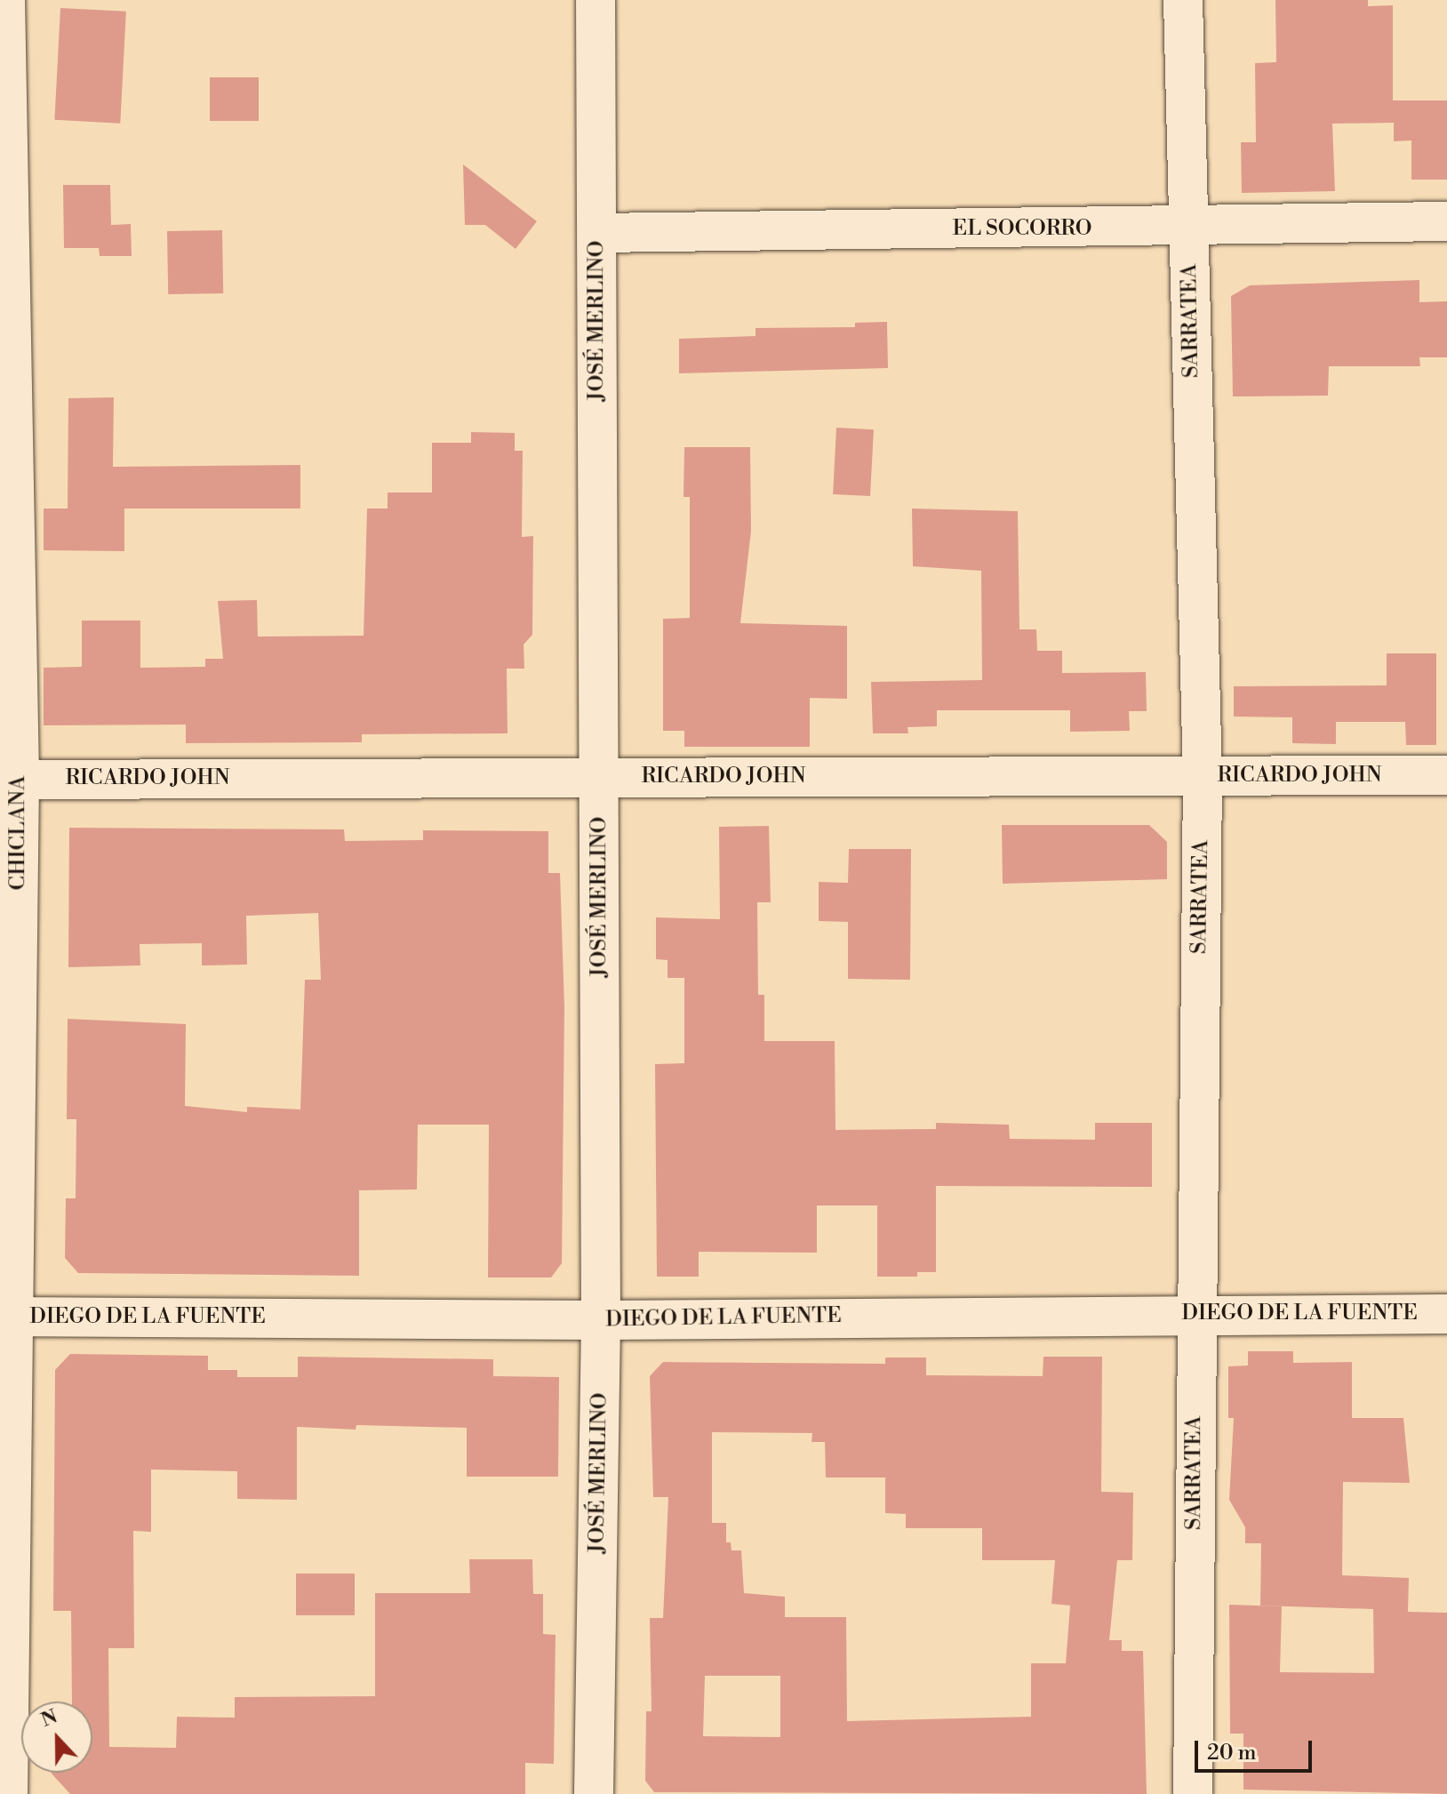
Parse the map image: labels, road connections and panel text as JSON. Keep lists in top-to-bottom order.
{
  "streets": {
    "street": [
      "EL SOCORRO",
      "JOSÉ MERLINO",
      "SARRATEA",
      "RICARDO JOHN",
      "CHICLANA",
      "DIEGO DE LA FUENTE"
    ]
  },
  "crossings": [
    ["EL SOCORRO", "JOSÉ MERLINO"],
    ["EL SOCORRO", "SARRATEA"],
    ["JOSÉ MERLINO", "RICARDO JOHN"],
    ["JOSÉ MERLINO", "DIEGO DE LA FUENTE"],
    ["SARRATEA", "RICARDO JOHN"],
    ["SARRATEA", "DIEGO DE LA FUENTE"],
    ["RICARDO JOHN", "CHICLANA"],
    ["CHICLANA", "DIEGO DE LA FUENTE"]
  ],
  "scale_bar": "20 m",
  "north": "top"
}
